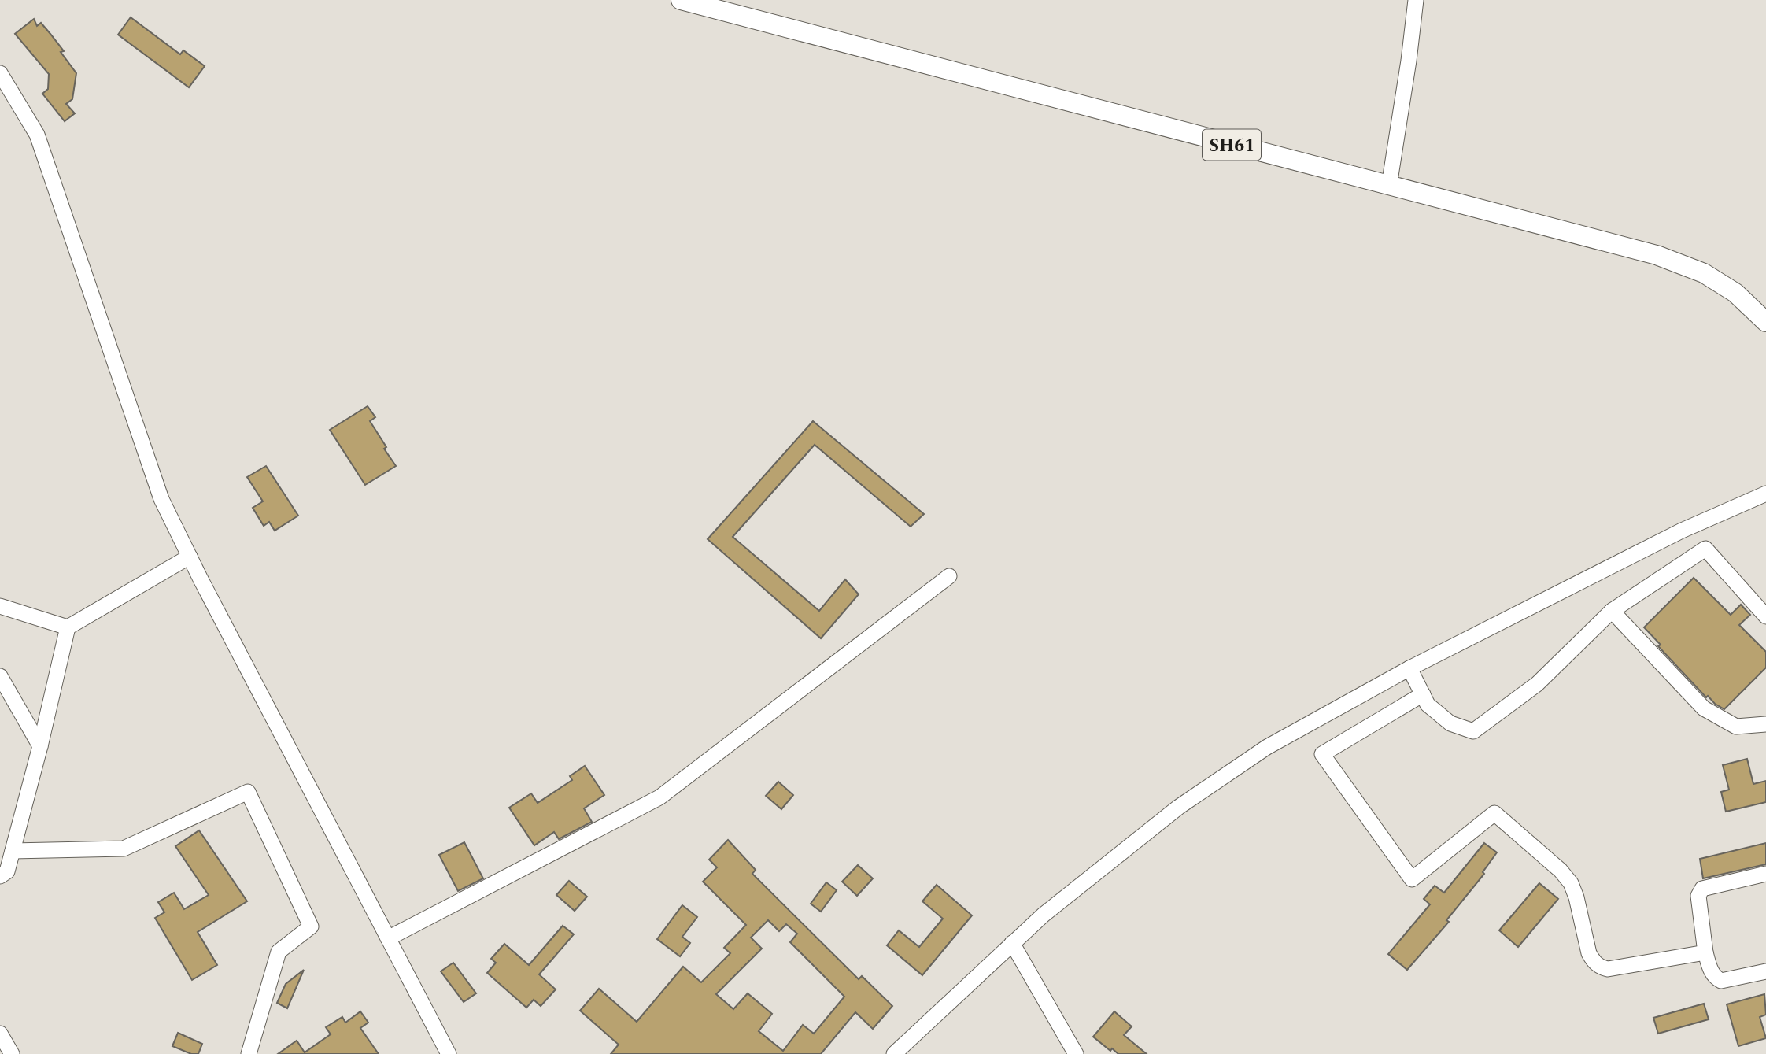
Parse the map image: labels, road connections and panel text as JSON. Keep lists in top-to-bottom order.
{
  "streets": {
    "main road": ["SH61"]
  }
}
